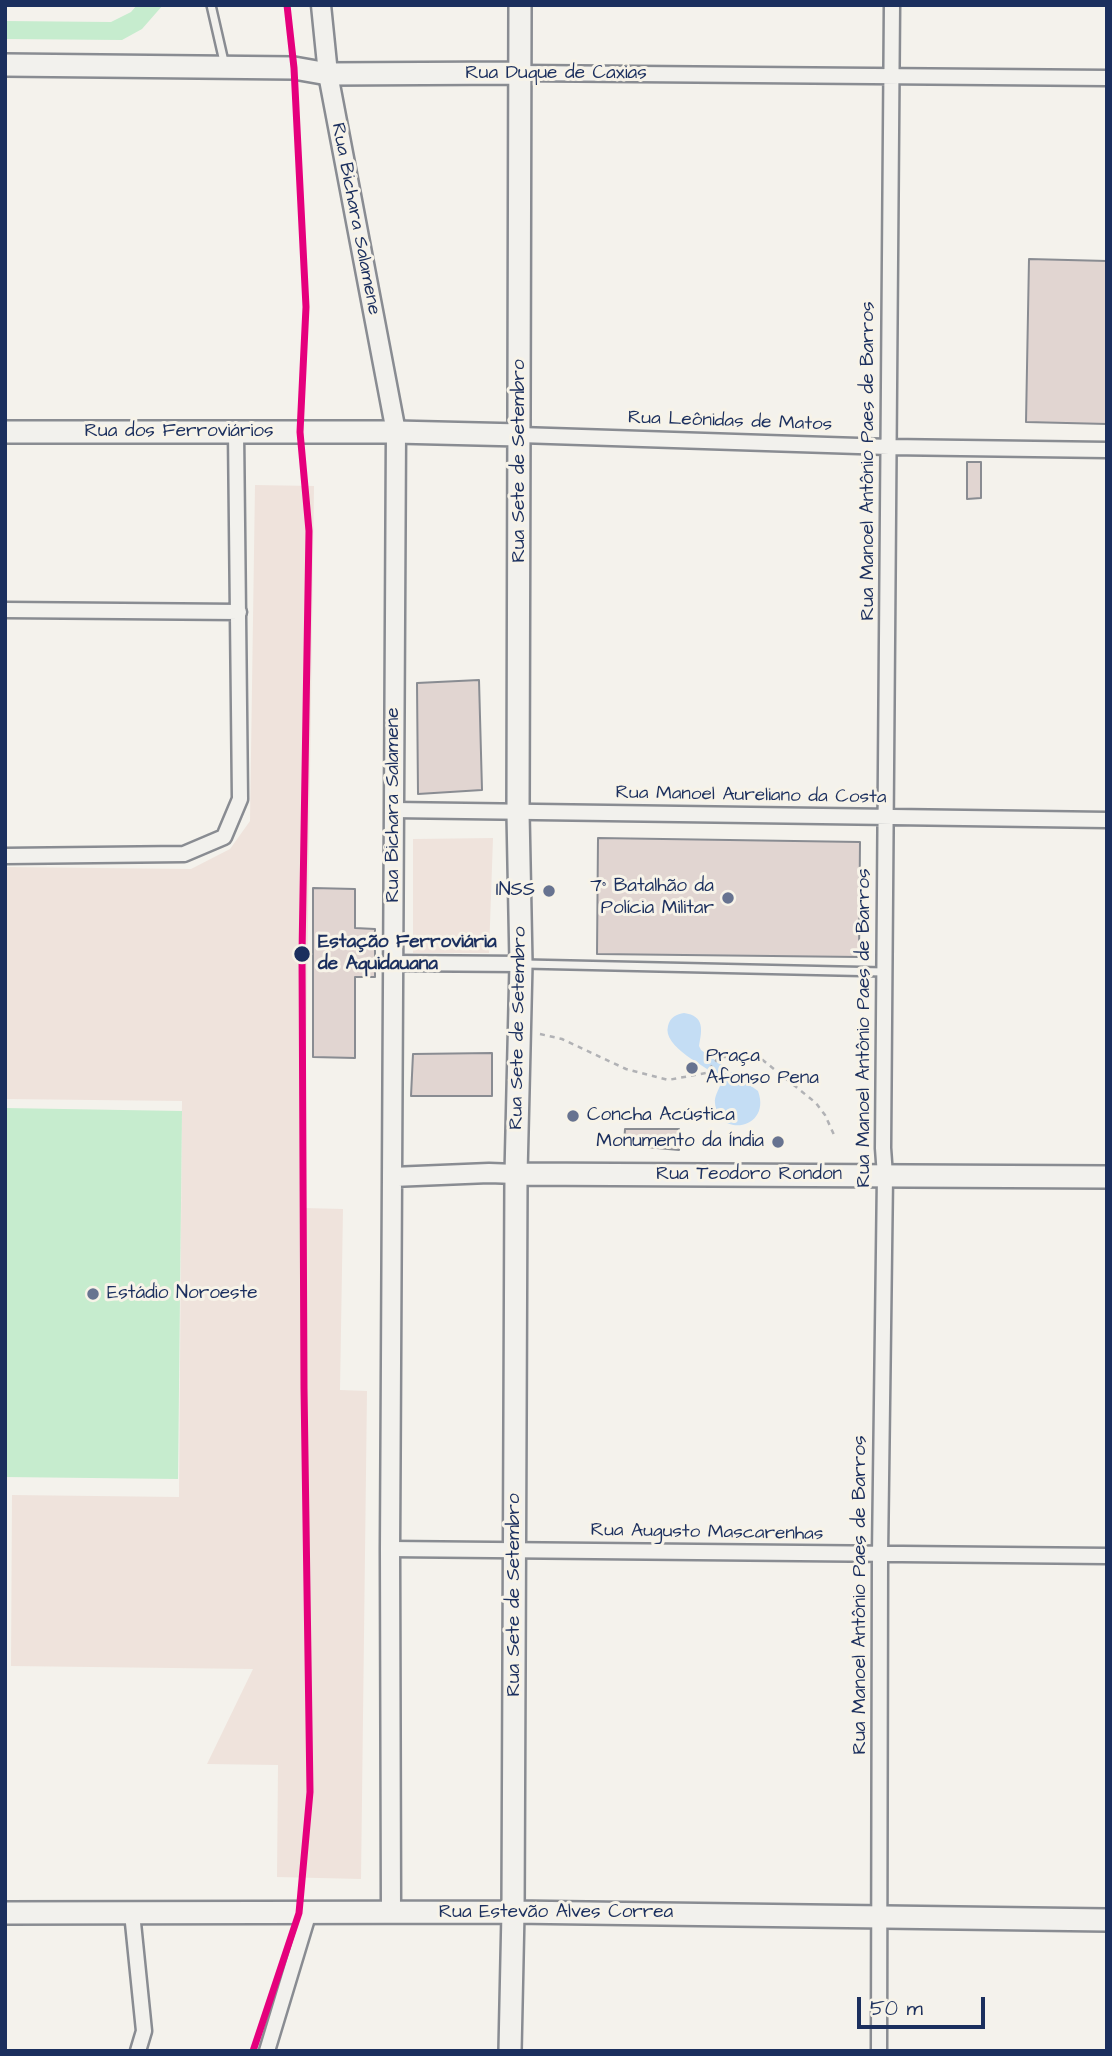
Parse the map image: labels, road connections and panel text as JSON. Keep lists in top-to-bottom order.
{
  "streets": {
    "main road": [
      "Rua Duque de Caxias",
      "Rua dos Ferroviários",
      "Rua Sete de Setembro",
      "Rua Teodoro Rondon",
      "Rua Estevão Alves Correa"
    ],
    "street": [
      "Rua Bichara Salamene",
      "Rua Leônidas de Matos",
      "Rua Manoel Antônio Paes de Barros",
      "Rua Manoel Aureliano da Costa",
      "Rua Augusto Mascarenhas"
    ]
  },
  "crossings": [
    ["Rua Duque de Caxias", "Rua Bichara Salamene"],
    ["Rua Duque de Caxias", "Rua Sete de Setembro"],
    ["Rua Duque de Caxias", "Rua Manoel Antônio Paes de Barros"],
    ["Rua Bichara Salamene", "Rua dos Ferroviários"],
    ["Rua Bichara Salamene", "Rua Manoel Aureliano da Costa"],
    ["Rua Bichara Salamene", "Rua Teodoro Rondon"],
    ["Rua Bichara Salamene", "Rua Augusto Mascarenhas"],
    ["Rua Bichara Salamene", "Rua Estevão Alves Correa"],
    ["Rua Leônidas de Matos", "Rua Sete de Setembro"],
    ["Rua Leônidas de Matos", "Rua Manoel Antônio Paes de Barros"],
    ["Rua Sete de Setembro", "Rua Manoel Aureliano da Costa"],
    ["Rua Sete de Setembro", "Rua Teodoro Rondon"],
    ["Rua Sete de Setembro", "Rua Augusto Mascarenhas"],
    ["Rua Sete de Setembro", "Rua Estevão Alves Correa"],
    ["Rua Manoel Antônio Paes de Barros", "Rua Manoel Aureliano da Costa"],
    ["Rua Manoel Antônio Paes de Barros", "Rua Teodoro Rondon"],
    ["Rua Manoel Antônio Paes de Barros", "Rua Augusto Mascarenhas"],
    ["Rua Manoel Antônio Paes de Barros", "Rua Estevão Alves Correa"]
  ],
  "places": [
    "INSS",
    "7° Batalhão da Polícia Militar",
    "Estação Ferroviária de Aquidauana",
    "Praça Afonso Pena",
    "Concha Acústica",
    "Monumento da Índia",
    "Estádio Noroeste"
  ],
  "scale_bar": "50 m"
}
